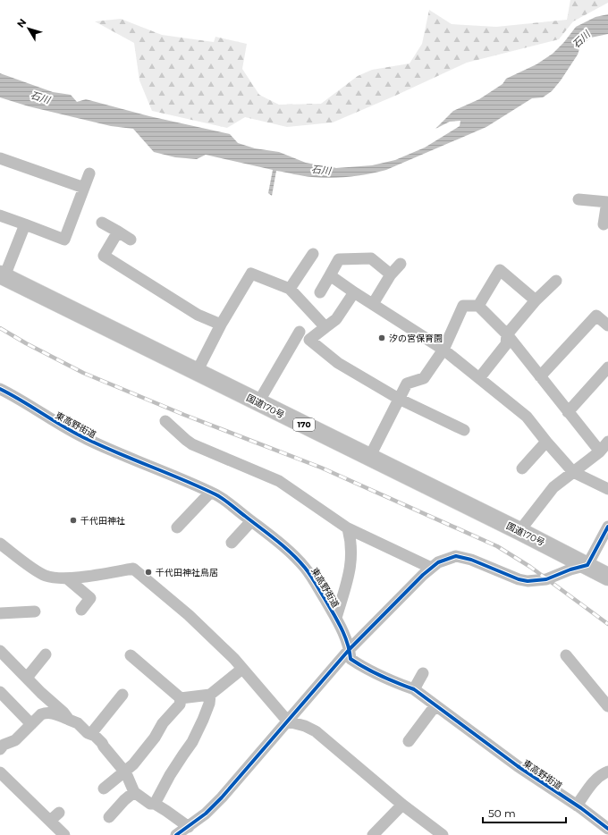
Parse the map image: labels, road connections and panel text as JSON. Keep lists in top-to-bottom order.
{
  "streets": {
    "highway": ["国道170号", "170"],
    "street": ["東高野街道"]
  },
  "water": ["石川"],
  "places": ["汐の宮保育園", "千代田神社", "千代田神社鳥居"],
  "scale_bar": "50 m",
  "north": "top left"
}
